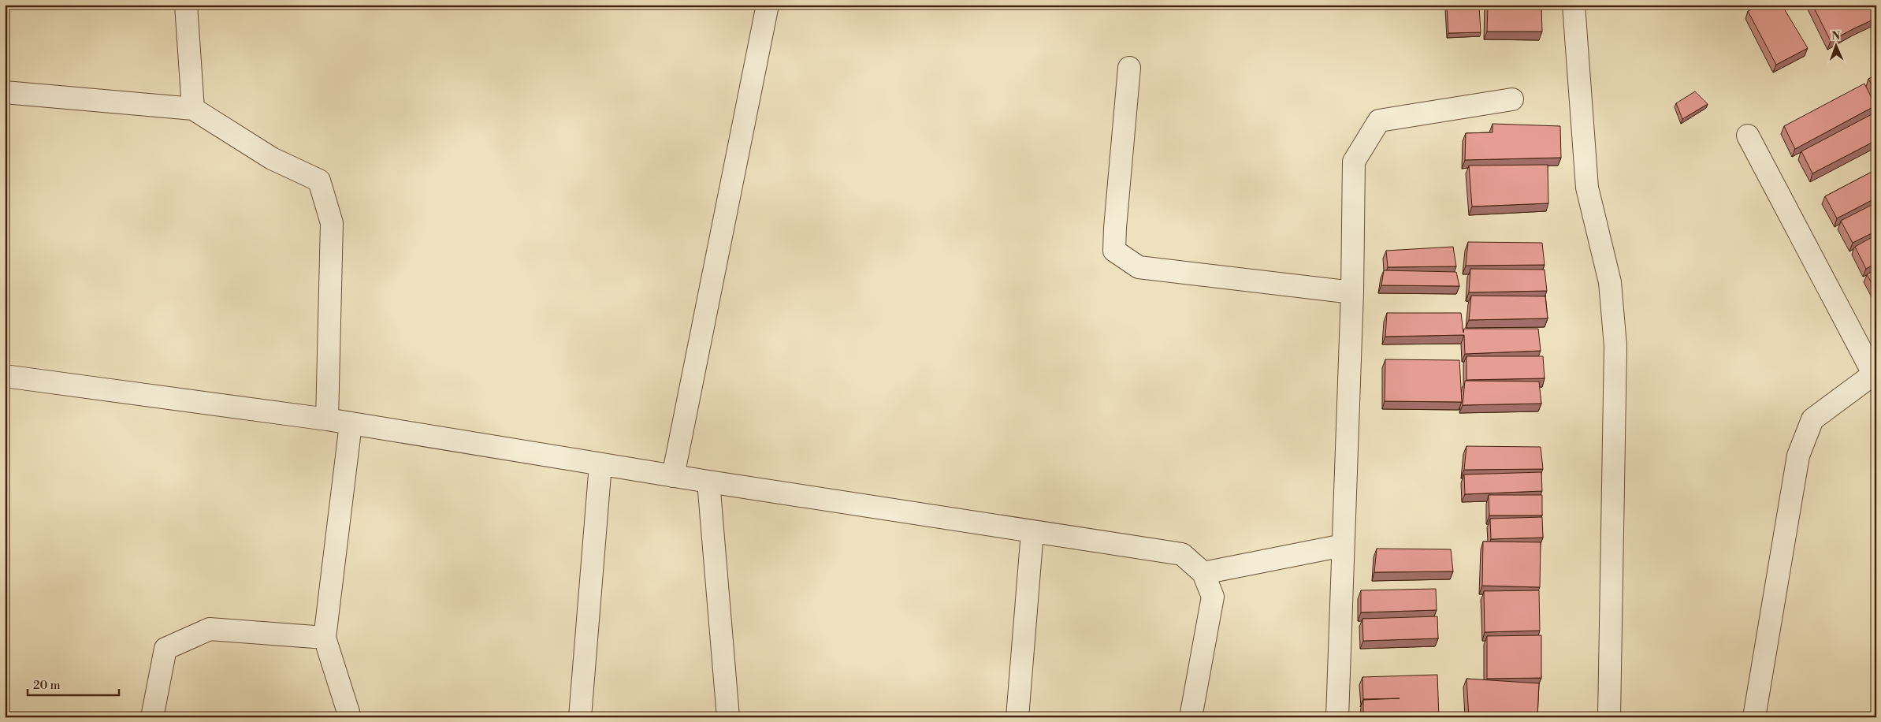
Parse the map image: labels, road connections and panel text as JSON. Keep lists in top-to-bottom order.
{
  "scale_bar": "20 m",
  "north": "top"
}
